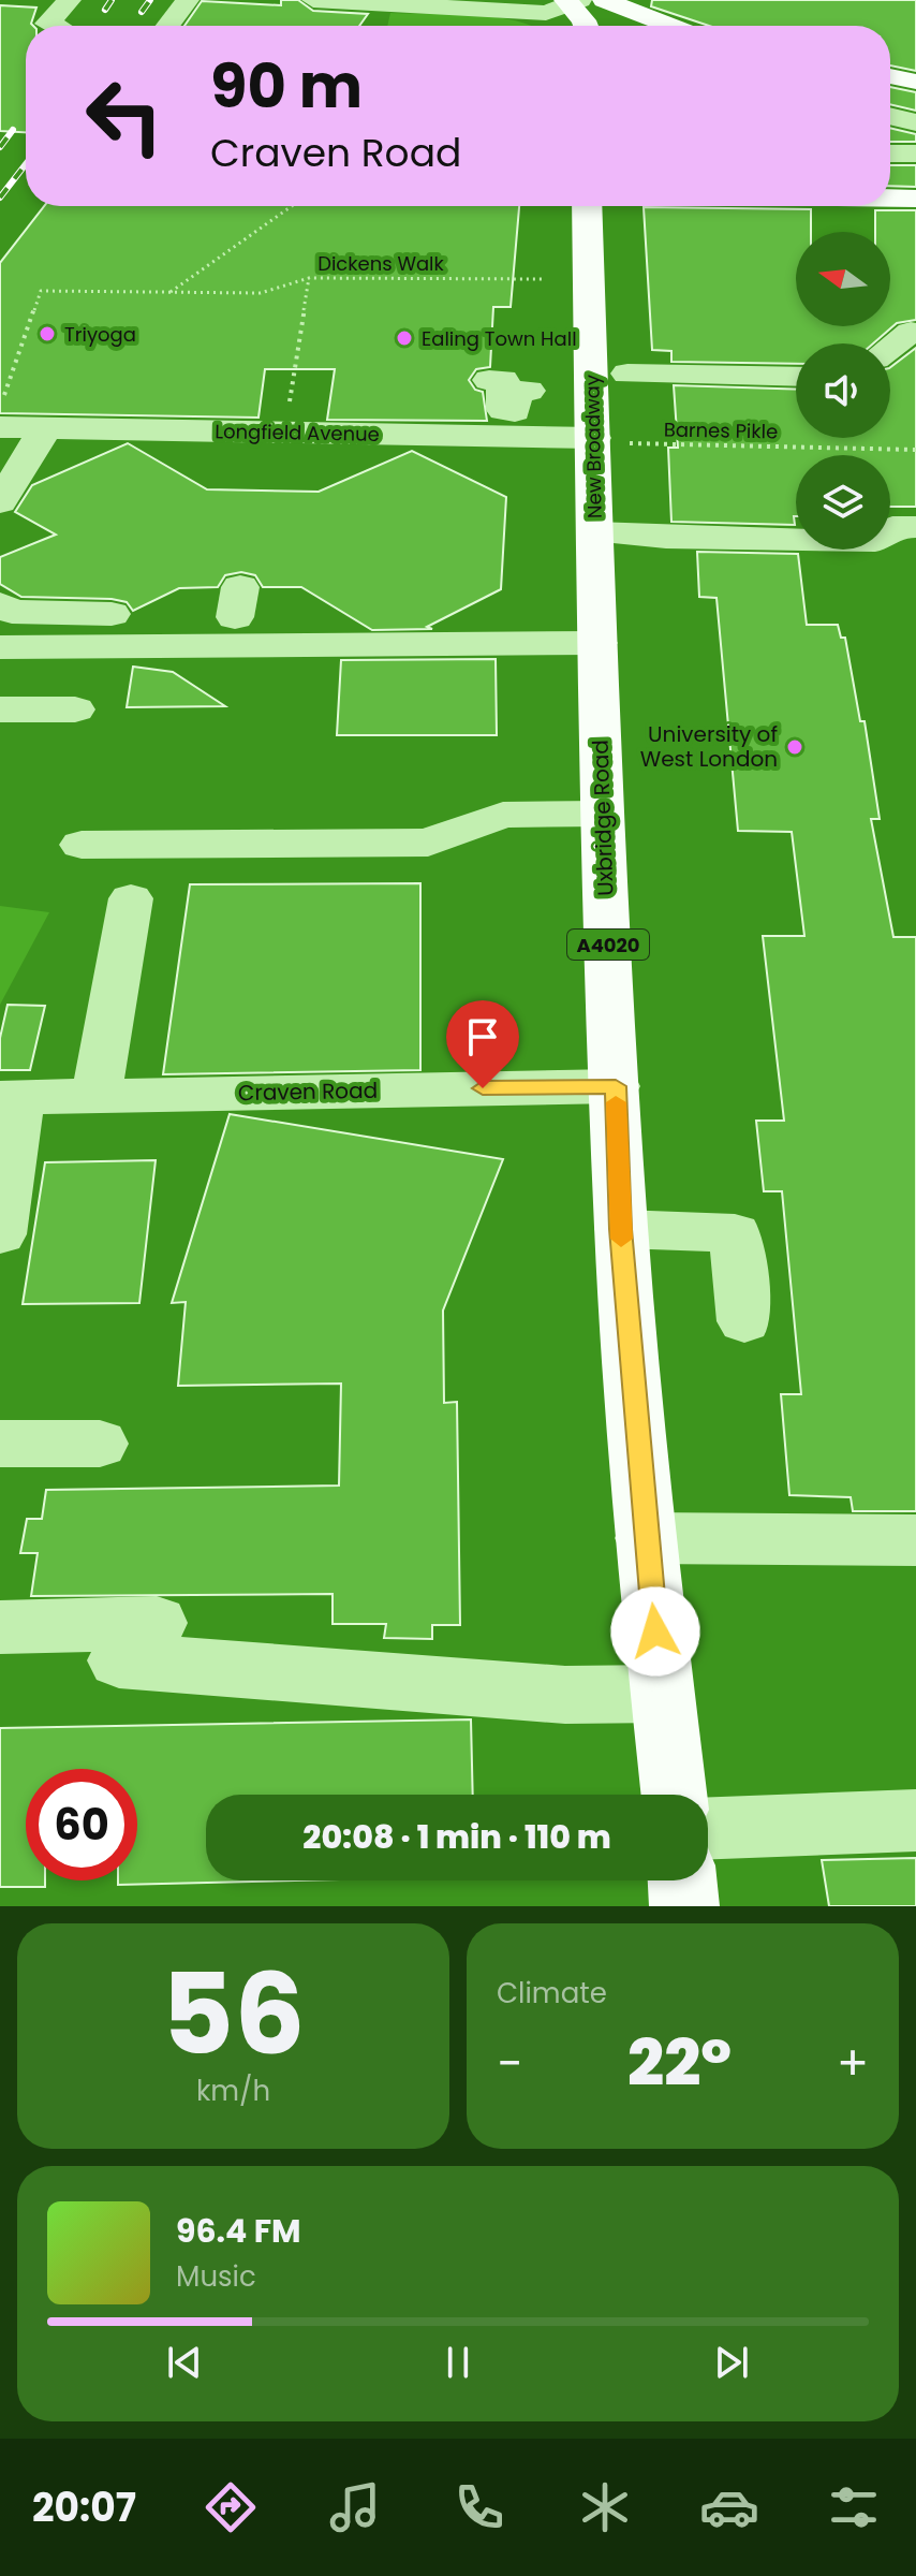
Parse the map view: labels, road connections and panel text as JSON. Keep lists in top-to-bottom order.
{
  "streets": {
    "main road": ["New Broadway", "Uxbridge Road", "A4020"],
    "street": ["Longfield Avenue", "Craven Road"],
    "path": ["Dickens Walk", "Barnes Pikle"]
  },
  "crossings": [
    ["Barnes Pikle", "Longfield Avenue"],
    ["Barnes Pikle", "New Broadway"],
    ["Longfield Avenue", "New Broadway"],
    ["New Broadway", "Uxbridge Road"],
    ["Uxbridge Road", "Craven Road"]
  ],
  "places": ["Triyoga", "Ealing Town Hall", "University of West London"],
  "north": "left",
  "page": {
    "turn": ["90 m", "Craven Road"],
    "limit": "60",
    "trip": "20:08 · 1 min · 110 m",
    "tile": [
      ["56", "km/h"],
      "Climate"
    ],
    "heat": ["−", "22°", "+"],
    "song": ["96.4 FM", "Music"],
    "tabs": "20:07"
  }
}
